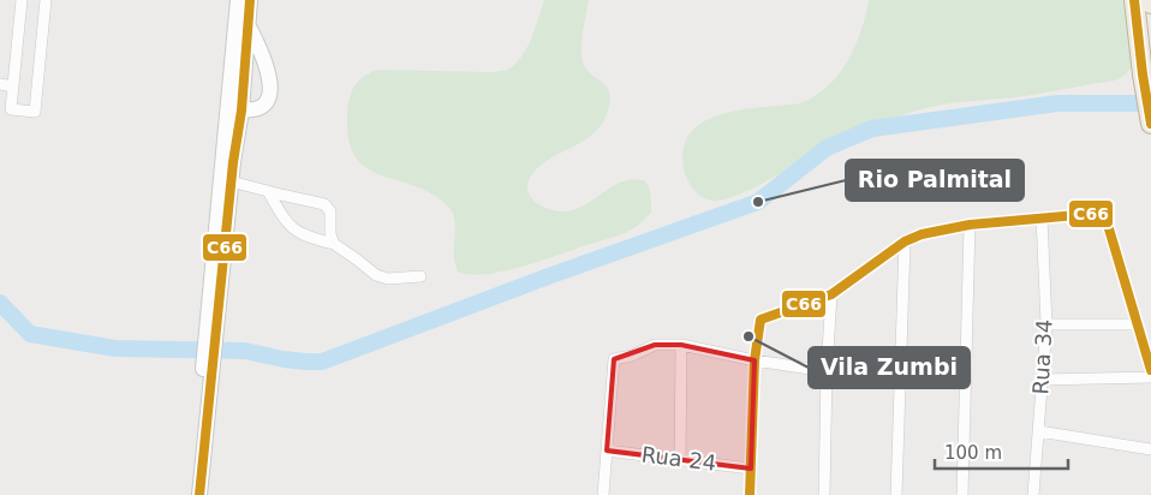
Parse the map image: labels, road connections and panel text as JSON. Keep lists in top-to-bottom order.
{
  "streets": {
    "street": ["Rua 34", "Rua 24"]
  },
  "places": ["Rio Palmital", "Vila Zumbi"],
  "lines": ["transit line C66"],
  "scale_bar": "100 m"
}
